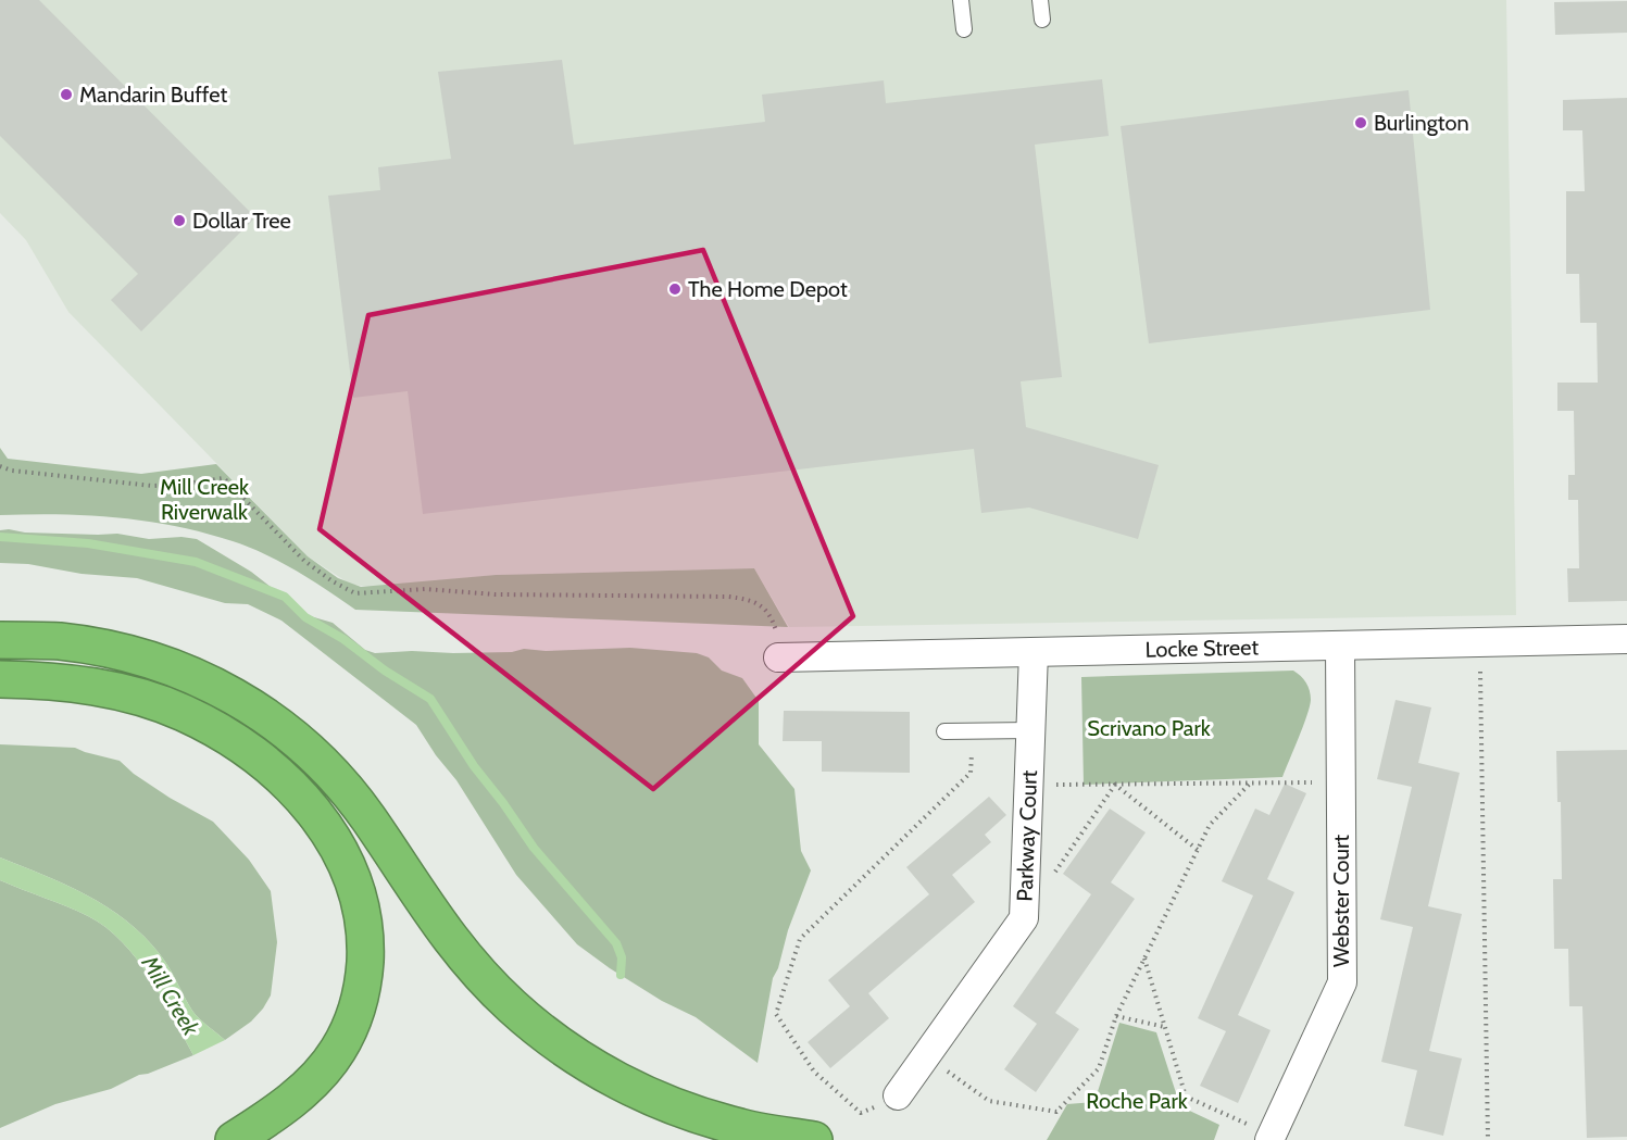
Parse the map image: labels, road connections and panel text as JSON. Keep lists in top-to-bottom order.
{
  "streets": {
    "street": ["Locke Street", "Parkway Court", "Webster Court"]
  },
  "crossings": [
    ["Locke Street", "Parkway Court"],
    ["Locke Street", "Webster Court"]
  ],
  "water": ["Mill Creek"],
  "parks": ["Mill Creek Riverwalk", "Scrivano Park", "Roche Park"],
  "places": [
    "Mandarin Buffet",
    "Burlington",
    "Dollar Tree",
    "The Home Depot"
  ]
}
